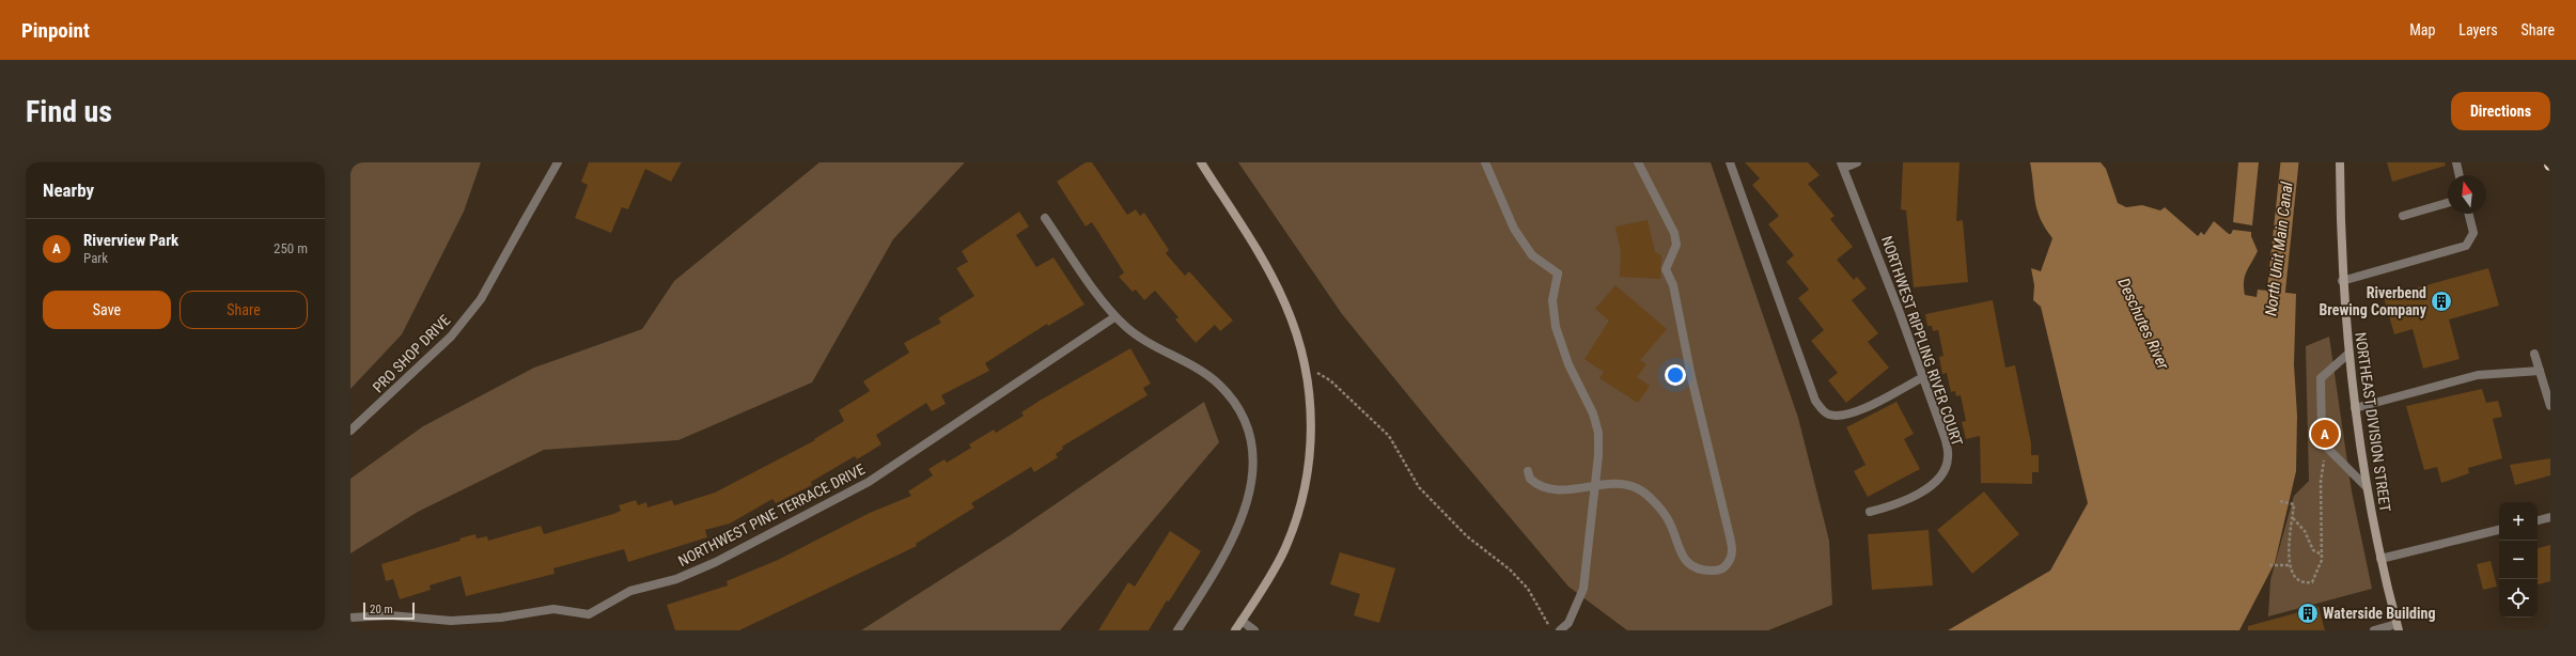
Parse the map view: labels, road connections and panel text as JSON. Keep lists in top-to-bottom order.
{
  "streets": {
    "main road": ["NORTHEAST DIVISION STREET"],
    "street": ["NORTHWEST RIPPLING RIVER COURT", "PRO SHOP DRIVE", "NORTHWEST PINE TERRACE DRIVE"]
  },
  "water": ["North Unit Main Canal", "Deschutes River"],
  "places": {
    "building": ["Riverbend Brewing Company", "Waterside Building"]
  },
  "scale_bar": "20 m",
  "north": "top",
  "page": {
    "header": "Pinpoint",
    "nav": ["Map", "Layers", "Share"],
    "buttons": [
      "Directions",
      ["Save", "Share"]
    ],
    "title": "Find us",
    "heading": "Nearby",
    "list": [
      {
        "mark": "A",
        "name": "Riverview Park",
        "note": "Park",
        "value": "250 m"
      }
    ],
    "pins": "A",
    "map_buttons": ["+", "−"],
    "scale": "20 m"
  }
}
